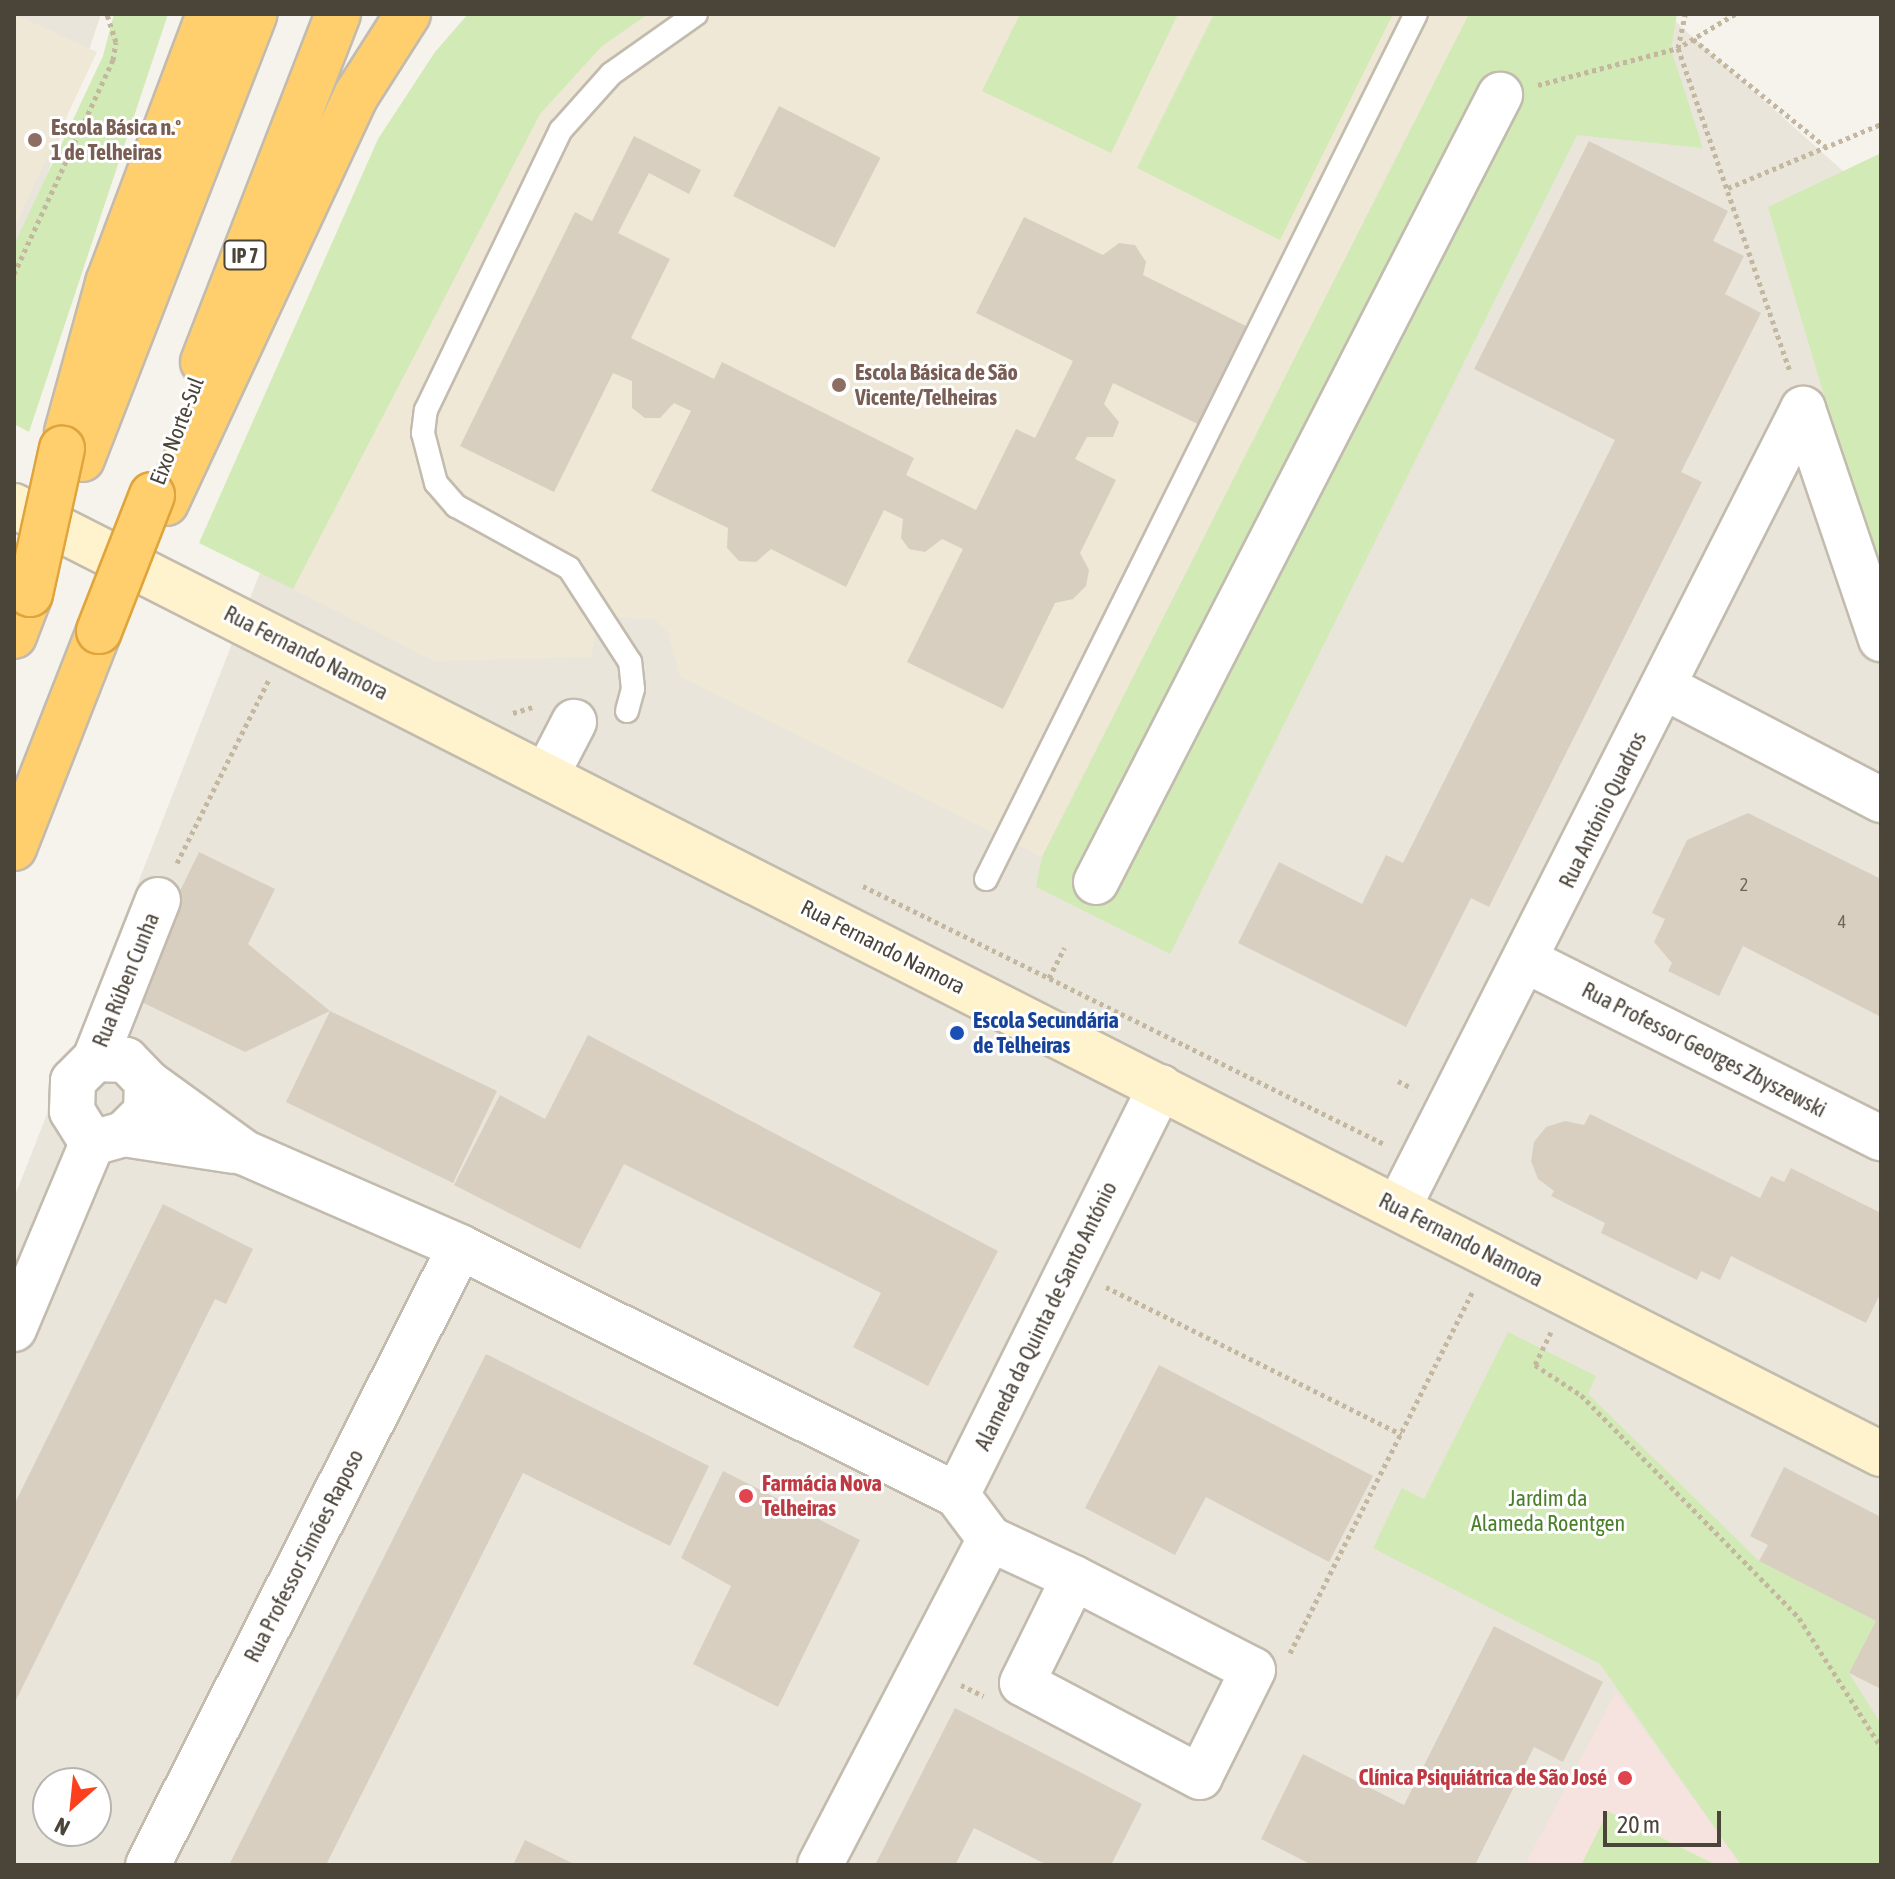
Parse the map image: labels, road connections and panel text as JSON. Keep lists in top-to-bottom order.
{
  "streets": {
    "highway": ["IP 7", "Eixo Norte-Sul"],
    "street": [
      "Rua Fernando Namora",
      "Rua António Quadros",
      "Rua Rúben Cunha",
      "Rua Professor Georges Zbyszewski",
      "Alameda da Quinta de Santo António",
      "Rua Professor Simões Raposo"
    ]
  },
  "crossings": [
    ["Rua Fernando Namora", "Rua António Quadros"],
    ["Rua Fernando Namora", "Alameda da Quinta de Santo António"],
    ["Rua António Quadros", "Rua Professor Georges Zbyszewski"]
  ],
  "parks": ["Jardim da Alameda Roentgen"],
  "places": [
    "Escola Básica n.º 1 de Telheiras",
    "Escola Básica de São Vicente/Telheiras",
    "Escola Secundária de Telheiras",
    "Farmácia Nova Telheiras",
    "Clínica Psiquiátrica de São José"
  ],
  "house_numbers": ["2", "4"],
  "scale_bar": "20 m",
  "north": "bottom left"
}
